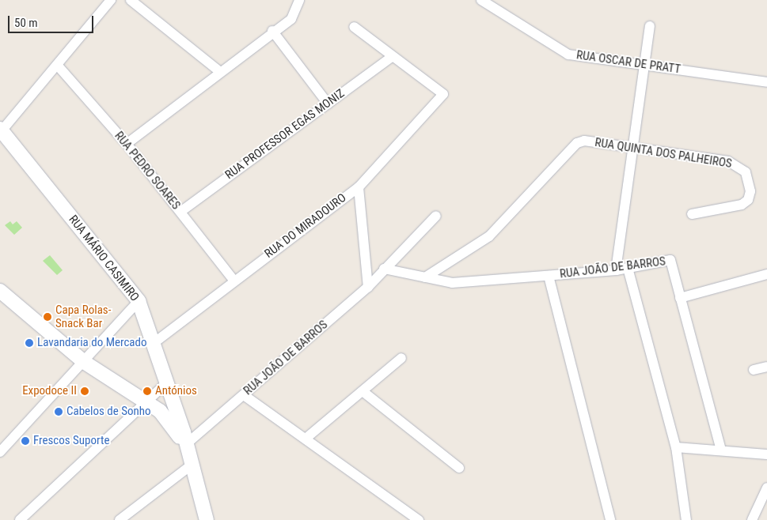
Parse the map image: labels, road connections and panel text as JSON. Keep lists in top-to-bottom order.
{
  "streets": {
    "street": [
      "RUA OSCAR DE PRATT",
      "RUA PROFESSOR EGAS MONIZ",
      "RUA QUINTA DOS PALHEIROS",
      "RUA PEDRO SOARES",
      "RUA DO MIRADOURO",
      "RUA MÁRIO CASIMIRO",
      "RUA JOÃO DE BARROS"
    ]
  },
  "crossings": [
    ["RUA PROFESSOR EGAS MONIZ", "RUA PEDRO SOARES"],
    ["RUA PROFESSOR EGAS MONIZ", "RUA DO MIRADOURO"],
    ["RUA QUINTA DOS PALHEIROS", "RUA JOÃO DE BARROS"],
    ["RUA PEDRO SOARES", "RUA DO MIRADOURO"],
    ["RUA DO MIRADOURO", "RUA MÁRIO CASIMIRO"],
    ["RUA MÁRIO CASIMIRO", "RUA JOÃO DE BARROS"]
  ],
  "places": [
    "Capa Rolas- Snack Bar",
    "Lavandaria do Mercado",
    "Expodoce II",
    "Antónios",
    "Cabelos de Sonho",
    "Frescos Suporte"
  ],
  "scale_bar": "50 m"
}
